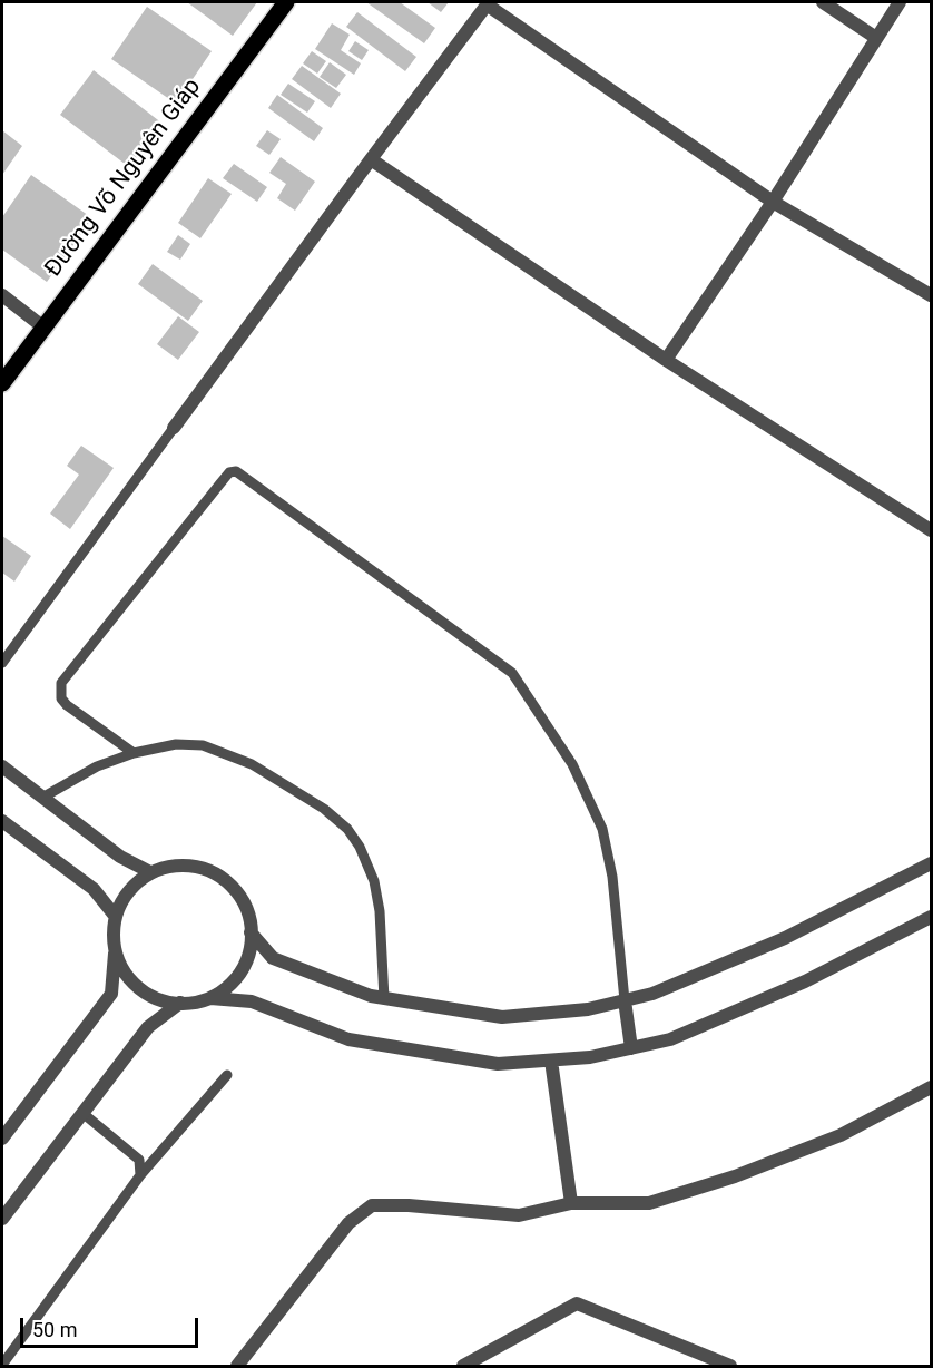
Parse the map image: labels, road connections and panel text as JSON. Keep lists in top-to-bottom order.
{
  "streets": {
    "main road": ["Đường Võ Nguyên Giáp"]
  },
  "scale_bar": "50 m"
}
